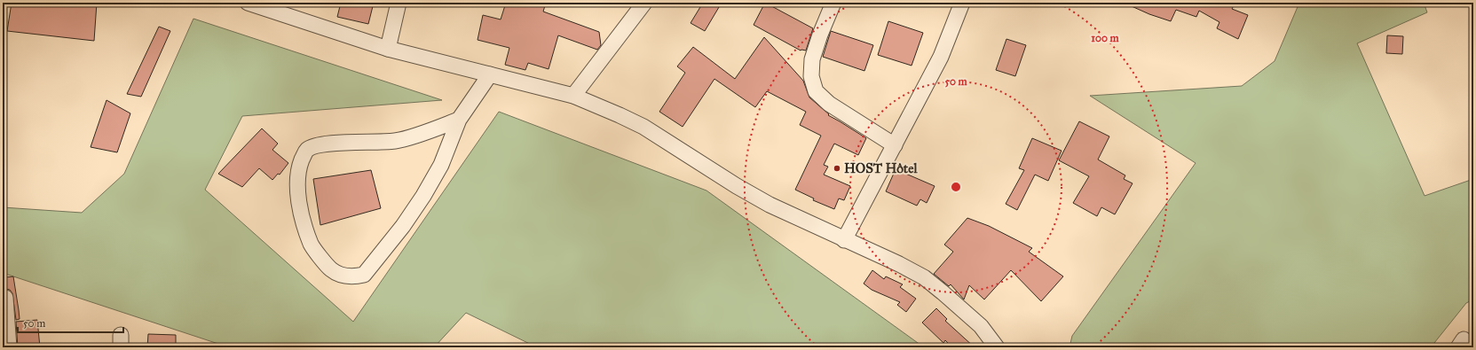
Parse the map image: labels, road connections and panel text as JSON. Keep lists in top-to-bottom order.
{
  "places": ["HOST Hôtel"],
  "scale_bar": "50 m",
  "rings": ["100 m", "50 m"]
}
